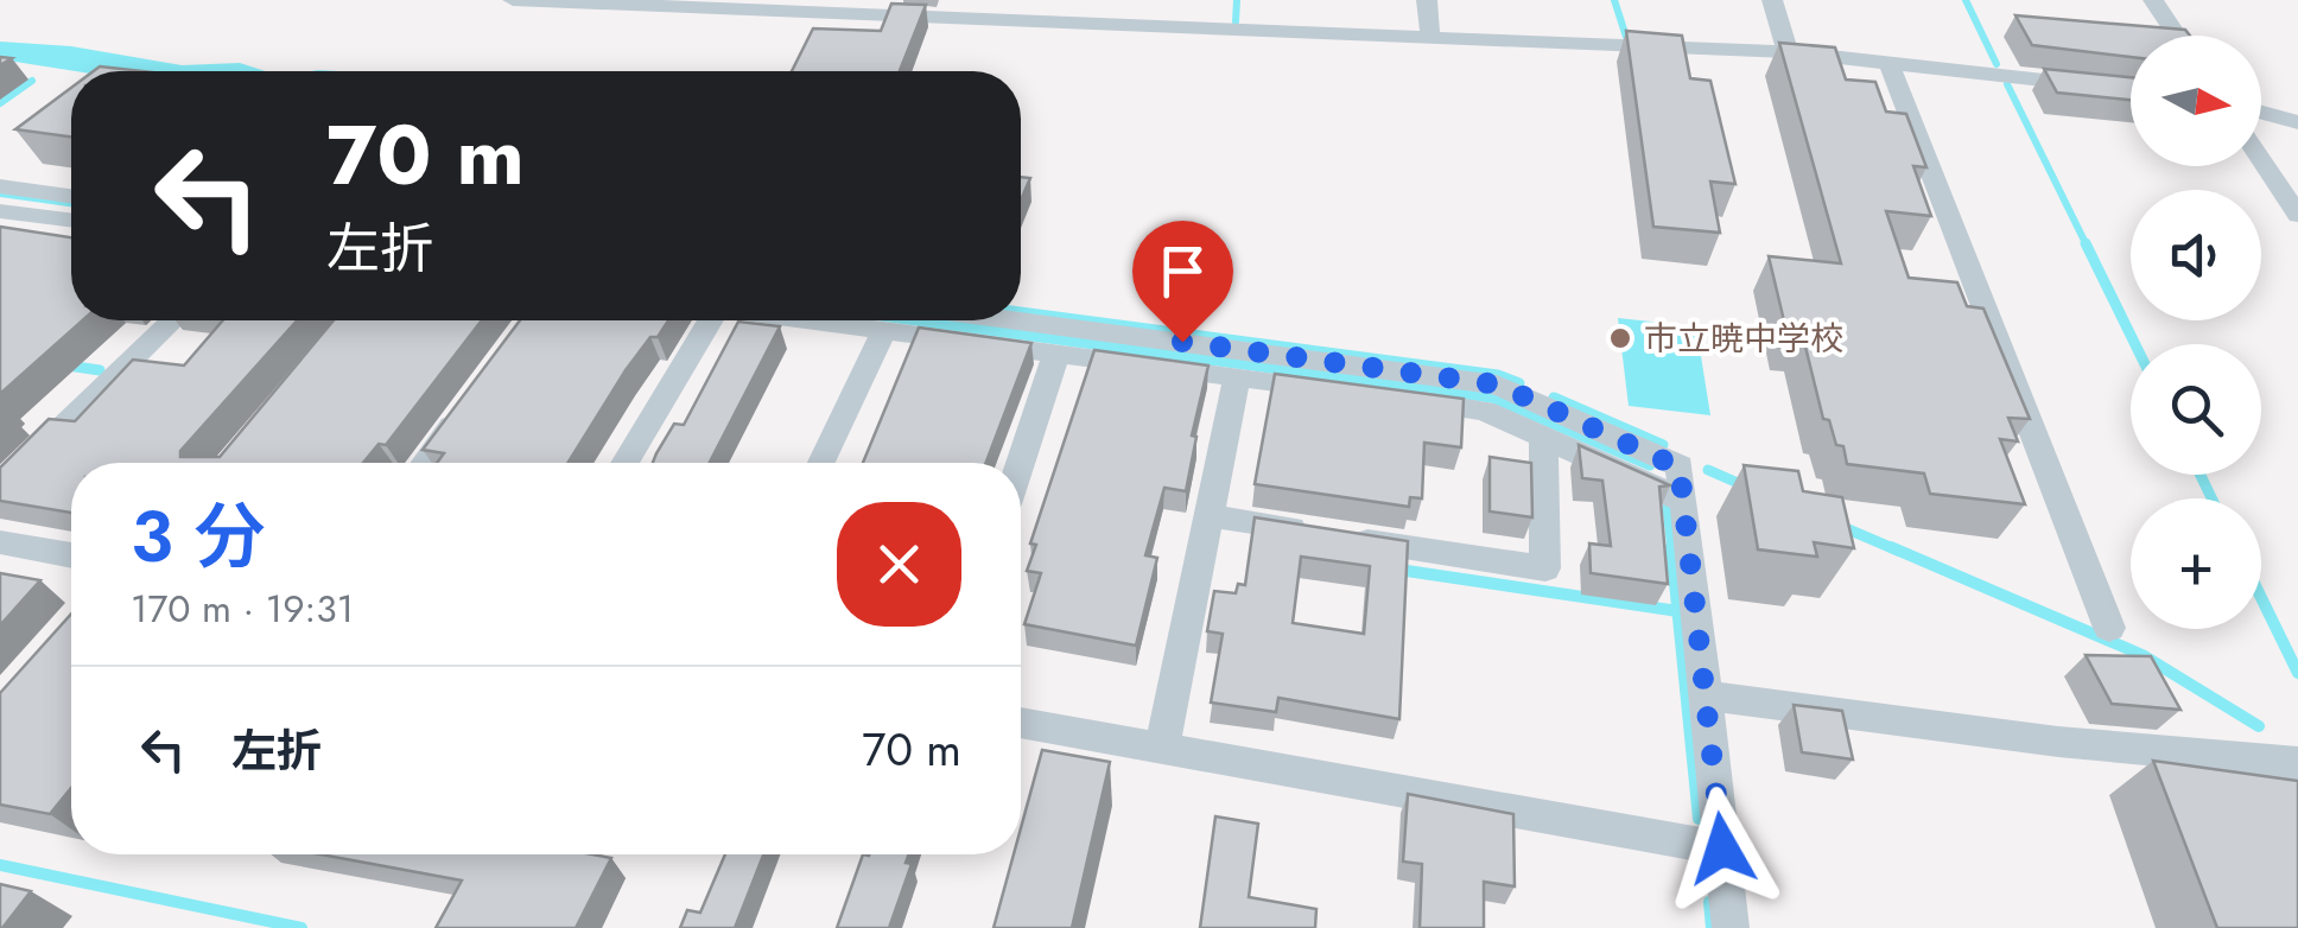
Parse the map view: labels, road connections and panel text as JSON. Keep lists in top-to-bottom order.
{
  "places": ["市立暁中学校"],
  "north": "right",
  "page": {
    "map_buttons": "+",
    "turn": ["70 m", "左折"],
    "heading": ["3 分", "170 m · 19:31"],
    "list": [
      {
        "name": "左折",
        "value": "70 m"
      }
    ]
  }
}
